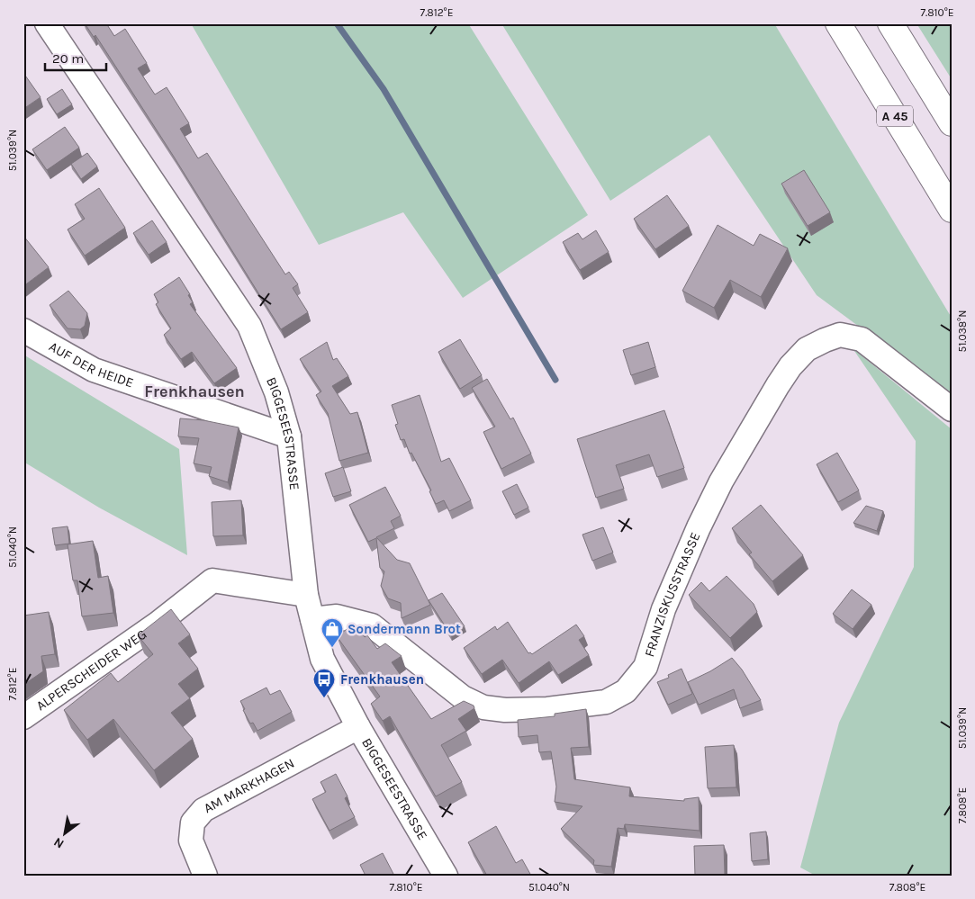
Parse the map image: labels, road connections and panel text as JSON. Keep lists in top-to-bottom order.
{
  "streets": {
    "highway": ["A 45"],
    "street": [
      "AUF DER HEIDE",
      "BIGGESEESTRASSE",
      "FRANZISKUSSTRASSE",
      "ALPERSCHEIDER WEG",
      "AM MARKHAGEN"
    ]
  },
  "crossings": [
    ["AUF DER HEIDE", "BIGGESEESTRASSE"],
    ["BIGGESEESTRASSE", "FRANZISKUSSTRASSE"],
    ["BIGGESEESTRASSE", "ALPERSCHEIDER WEG"],
    ["BIGGESEESTRASSE", "AM MARKHAGEN"]
  ],
  "districts": ["Frenkhausen"],
  "places": {
    "shop": ["Sondermann Brot"],
    "bus stop": ["Frenkhausen"]
  },
  "scale_bar": "20 m",
  "north": "bottom left",
  "coordinates": [
    "7.812°E",
    "7.810°E",
    "51.039°N",
    "51.038°N",
    "51.040°N",
    "7.808°E"
  ]
}
